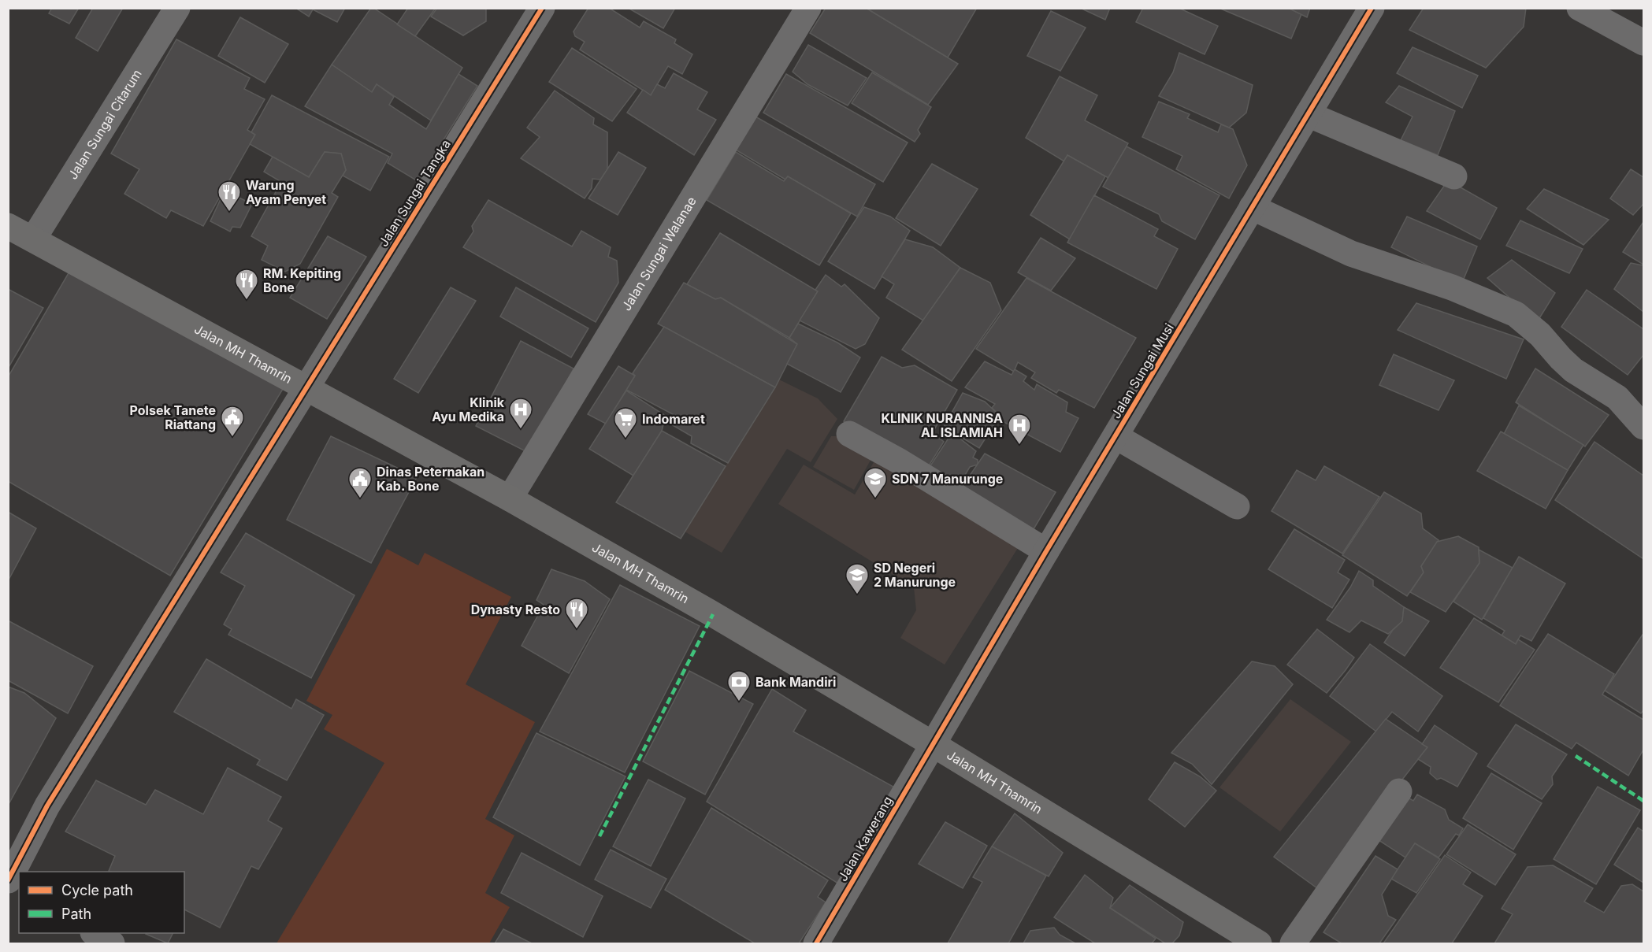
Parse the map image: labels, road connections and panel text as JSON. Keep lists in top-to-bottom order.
{
  "streets": {
    "main road": ["Jalan MH Thamrin"],
    "street": [
      "Jalan Sungai Citarum",
      "Jalan Sungai Tangka",
      "Jalan Sungai Walanae",
      "Jalan Sungai Musi",
      "Jalan Kawerang"
    ]
  },
  "crossings": [
    ["Jalan Sungai Citarum", "Jalan MH Thamrin"],
    ["Jalan Sungai Tangka", "Jalan MH Thamrin"],
    ["Jalan Sungai Walanae", "Jalan MH Thamrin"],
    ["Jalan MH Thamrin", "Jalan Sungai Musi"],
    ["Jalan MH Thamrin", "Jalan Kawerang"],
    ["Jalan Sungai Musi", "Jalan Kawerang"]
  ],
  "places": {
    "restaurant": ["Warung Ayam Penyet", "RM. Kepiting Bone", "Dynasty Resto"],
    "hospital": ["Klinik Ayu Medika", "KLINIK NURANNISA AL ISLAMIAH"],
    "public building": ["Polsek Tanete Riattang", "Dinas Peternakan Kab. Bone"],
    "supermarket": ["Indomaret"],
    "school or university": ["SDN 7 Manurunge", "SD Negeri 2 Manurunge"],
    "bank": ["Bank Mandiri"]
  },
  "legend": ["Cycle path", "Path"]
}
